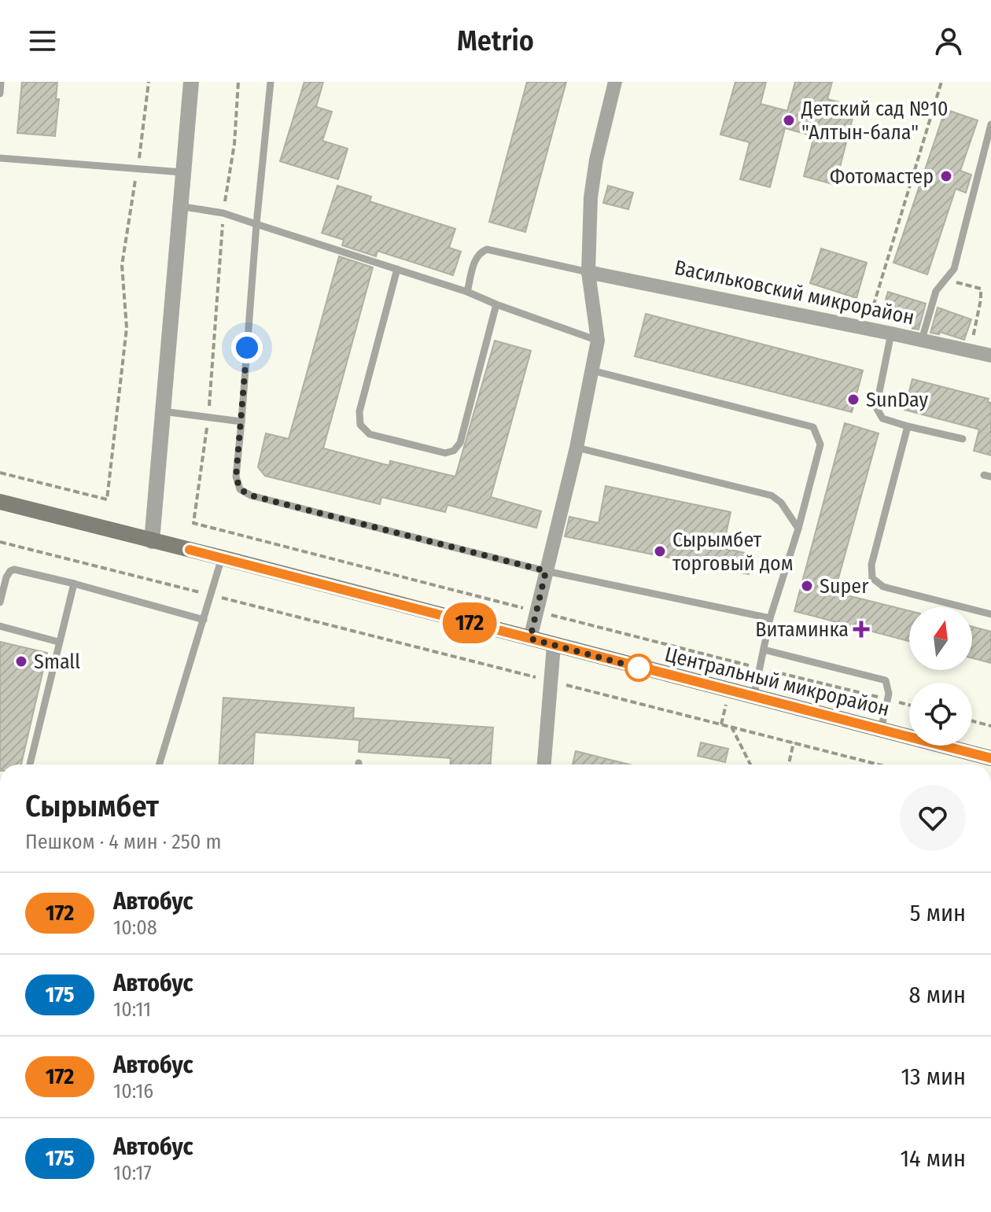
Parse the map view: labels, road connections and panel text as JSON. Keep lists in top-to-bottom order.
{
  "streets": {
    "main road": ["Центральный микрорайон"],
    "street": ["Васильковский микрорайон"]
  },
  "places": {
    "other": [
      "Детский сад №10 \"Алтын-бала\"",
      "Фотомастер",
      "SunDay",
      "Сырымбет торговый дом",
      "Super",
      "Small"
    ],
    "health": ["Витаминка"]
  },
  "lines": ["bus line 172"],
  "north": "top",
  "page": {
    "header": "Metrio",
    "on_map": "172",
    "heading": ["Сырымбет", "Пешком · 4 мин · 250 m"],
    "list": [
      {
        "mark": "172",
        "name": "Автобус",
        "note": "10:08",
        "value": "5 мин"
      },
      {
        "mark": "175",
        "name": "Автобус",
        "note": "10:11",
        "value": "8 мин"
      },
      {
        "mark": "172",
        "name": "Автобус",
        "note": "10:16",
        "value": "13 мин"
      },
      {
        "mark": "175",
        "name": "Автобус",
        "note": "10:17",
        "value": "14 мин"
      }
    ]
  }
}
